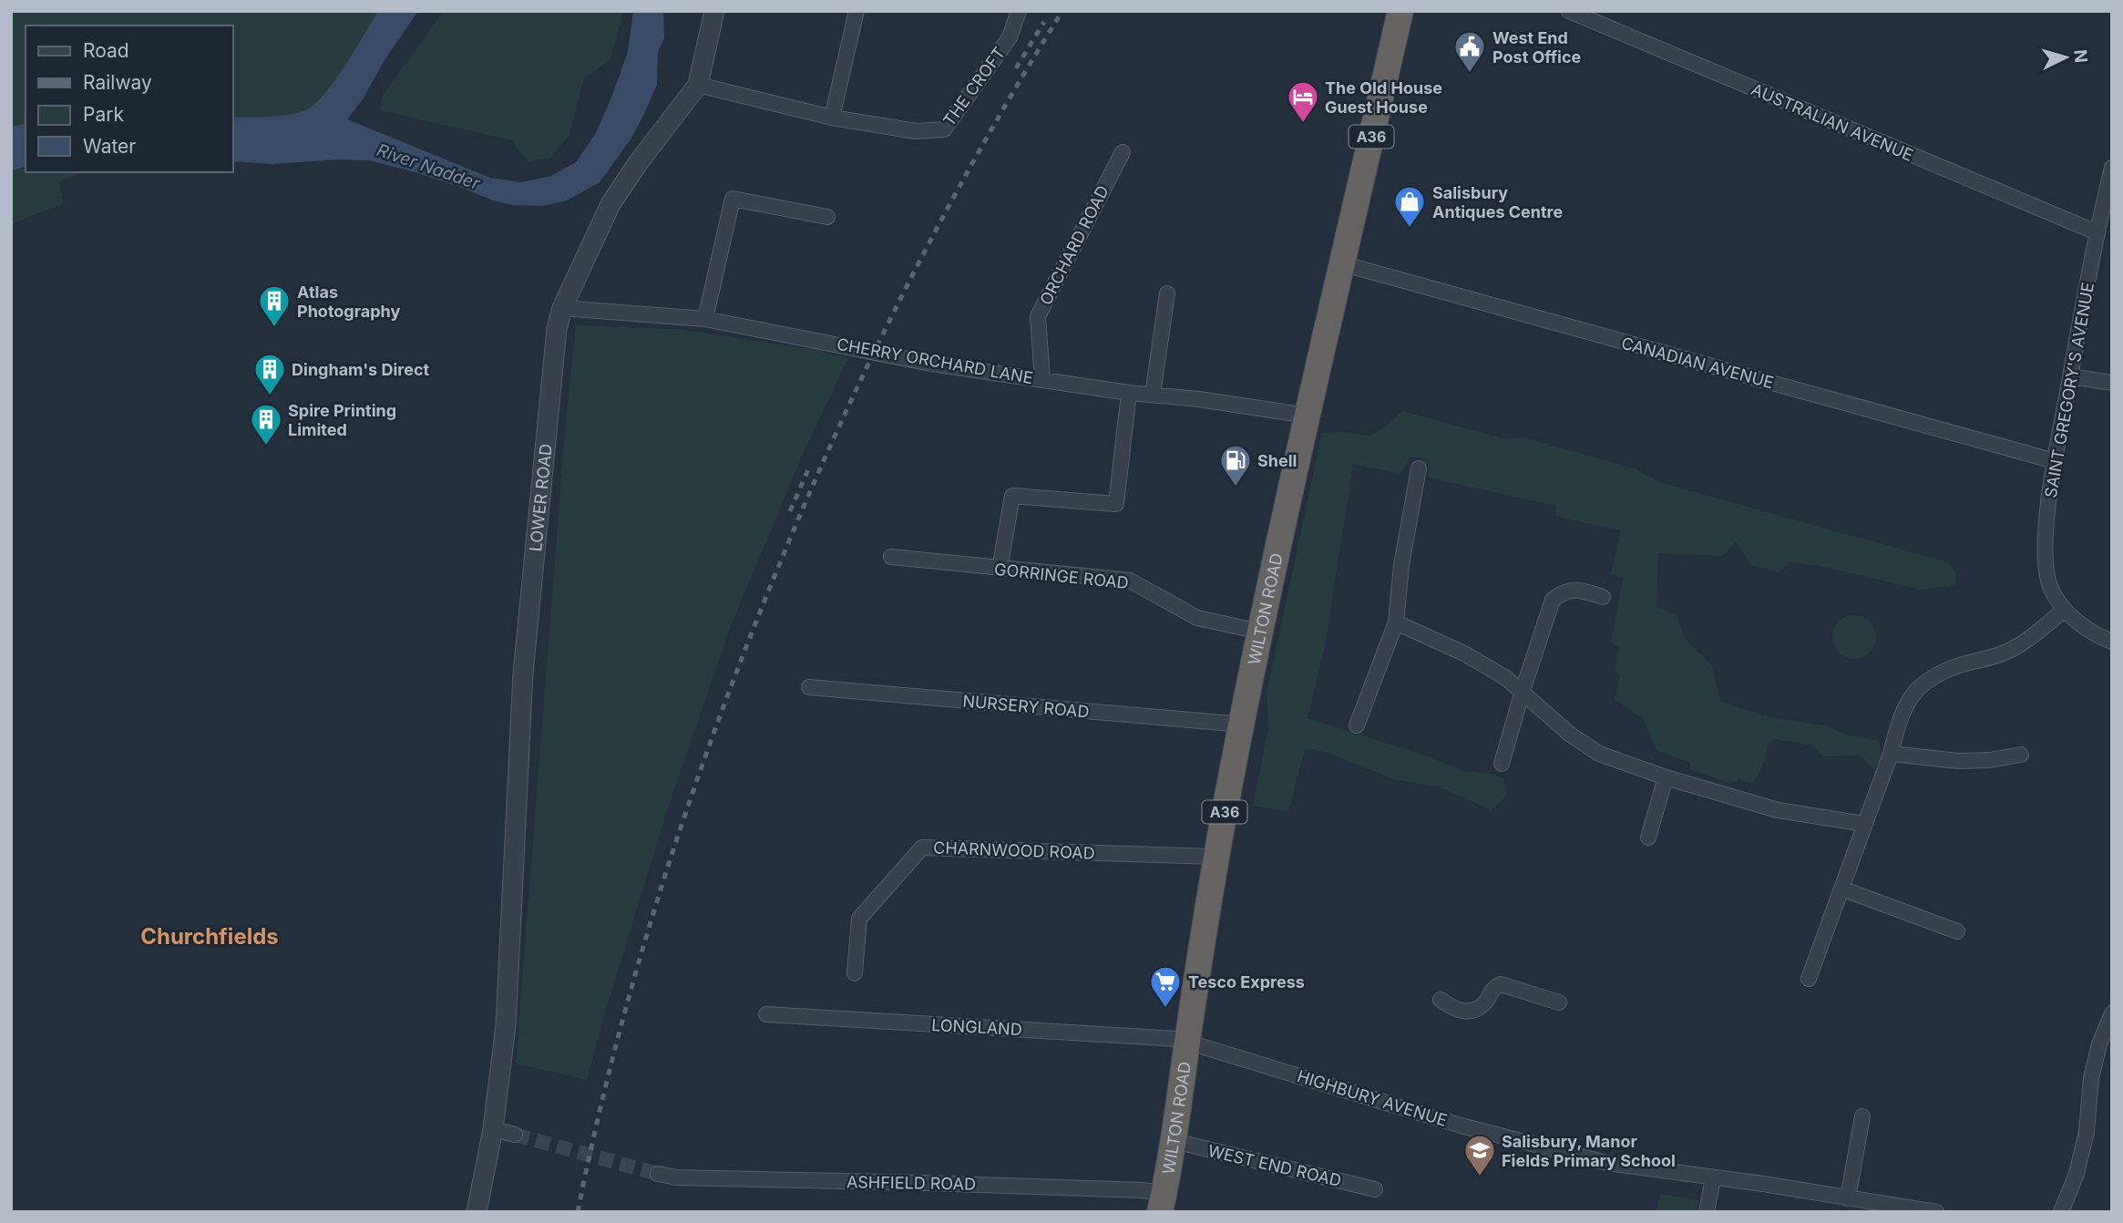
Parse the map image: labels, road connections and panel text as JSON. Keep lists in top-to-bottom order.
{
  "streets": {
    "highway": ["A36", "WILTON ROAD"],
    "street": [
      "THE CROFT",
      "AUSTRALIAN AVENUE",
      "ORCHARD ROAD",
      "CHERRY ORCHARD LANE",
      "CANADIAN AVENUE",
      "SAINT GREGORY'S AVENUE",
      "LOWER ROAD",
      "GORRINGE ROAD",
      "NURSERY ROAD",
      "CHARNWOOD ROAD",
      "LONGLAND",
      "HIGHBURY AVENUE",
      "WEST END ROAD",
      "ASHFIELD ROAD"
    ]
  },
  "crossings": [
    ["AUSTRALIAN AVENUE", "SAINT GREGORY'S AVENUE"],
    ["ORCHARD ROAD", "CHERRY ORCHARD LANE"],
    ["CHERRY ORCHARD LANE", "LOWER ROAD"],
    ["CHERRY ORCHARD LANE", "WILTON ROAD"],
    ["CANADIAN AVENUE", "SAINT GREGORY'S AVENUE"],
    ["CANADIAN AVENUE", "WILTON ROAD"],
    ["GORRINGE ROAD", "WILTON ROAD"],
    ["WILTON ROAD", "NURSERY ROAD"],
    ["WILTON ROAD", "CHARNWOOD ROAD"],
    ["WILTON ROAD", "LONGLAND"],
    ["WILTON ROAD", "HIGHBURY AVENUE"],
    ["WILTON ROAD", "WEST END ROAD"],
    ["WILTON ROAD", "ASHFIELD ROAD"],
    ["LONGLAND", "HIGHBURY AVENUE"]
  ],
  "districts": ["Churchfields"],
  "water": ["River Nadder"],
  "places": {
    "public building": ["West End Post Office"],
    "hotel": ["The Old House Guest House"],
    "shop": ["Salisbury Antiques Centre"],
    "building": ["Atlas Photography", "Dingham's Direct", "Spire Printing Limited"],
    "fuel station": ["Shell"],
    "supermarket": ["Tesco Express"],
    "school or university": ["Salisbury, Manor Fields Primary School"]
  },
  "legend": [
    "Road",
    "Railway",
    "Park",
    "Water"
  ],
  "north": "right"
}
